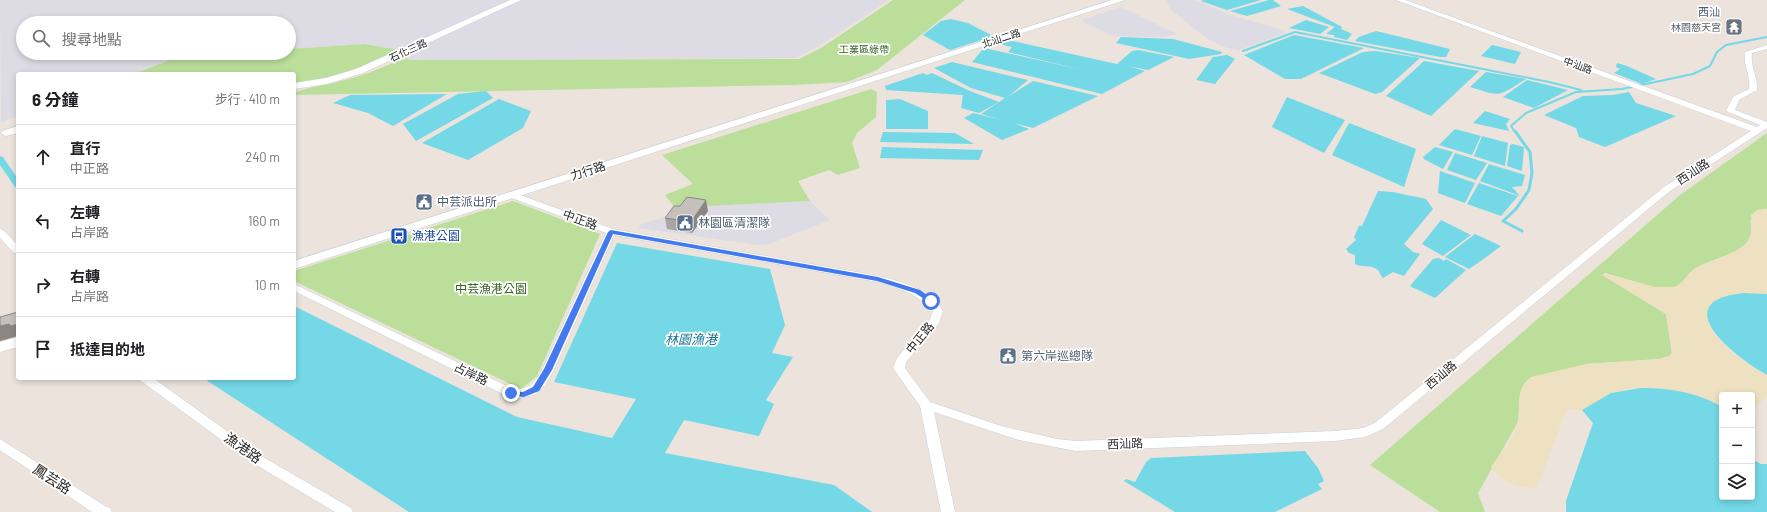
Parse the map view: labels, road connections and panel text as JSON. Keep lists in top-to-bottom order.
{
  "streets": {
    "street": [
      "北汕二路",
      "石化三路",
      "中汕路",
      "力行路",
      "西汕路",
      "中正路",
      "占岸路",
      "漁港路",
      "鳳芸路"
    ]
  },
  "crossings": [
    ["北汕二路", "力行路"],
    ["中汕路", "西汕路"],
    ["力行路", "中正路"],
    ["西汕路", "中正路"],
    ["中正路", "占岸路"]
  ],
  "districts": ["西汕"],
  "water": ["林園漁港"],
  "parks": ["工業區綠帶", "中芸漁港公園"],
  "places": {
    "temple": ["林園慈天宮"],
    "public building": ["中芸派出所", "林園區清潔隊", "第六岸巡總隊"],
    "bus stop": ["漁港公園"]
  },
  "page": {
    "search": "搜尋地點",
    "heading": ["6 分鐘", "步行 · 410 m"],
    "list": [
      ["直行", "中正路", "240 m"],
      ["左轉", "占岸路", "160 m"],
      ["右轉", "占岸路", "10 m"],
      "抵達目的地"
    ],
    "map_buttons": ["+", "−"]
  }
}
